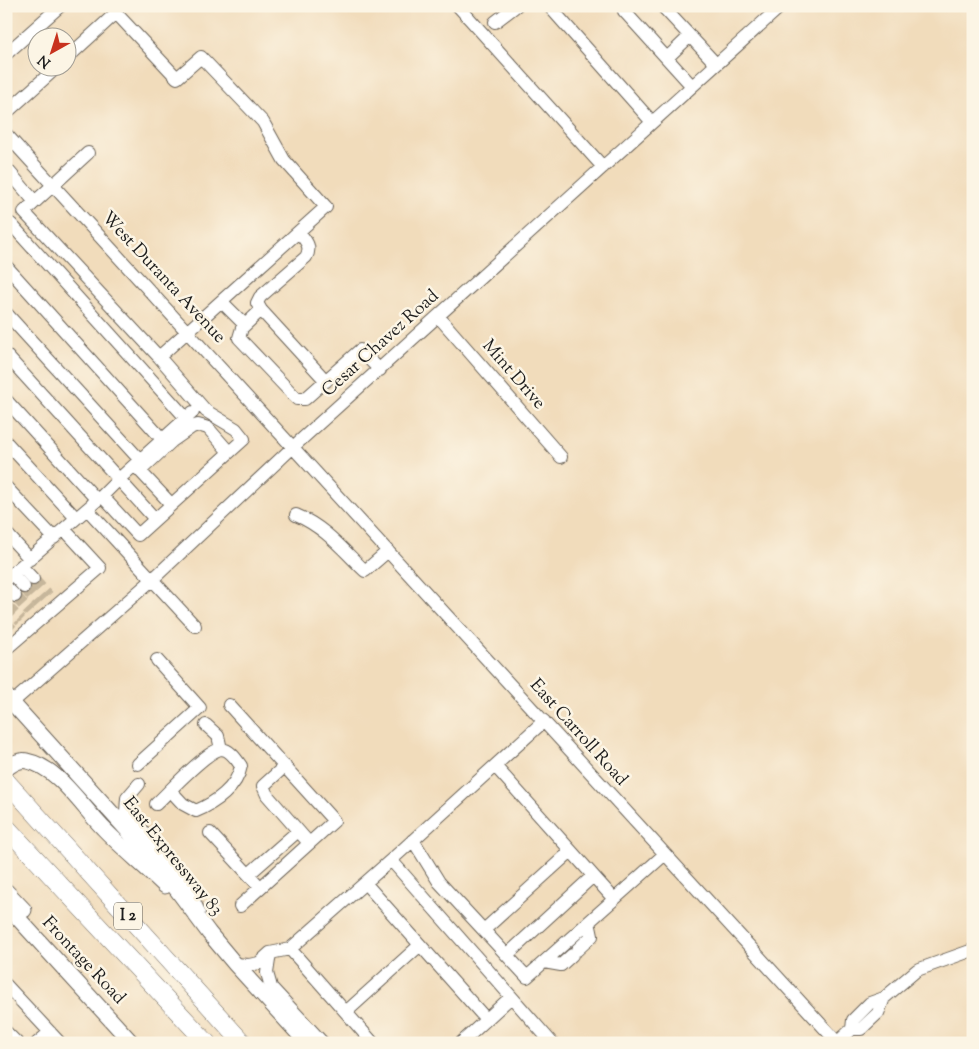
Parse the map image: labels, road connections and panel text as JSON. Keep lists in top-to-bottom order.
{
  "streets": {
    "highway": ["I 2"],
    "main road": ["East Expressway 83", "Frontage Road"],
    "street": [
      "West Duranta Avenue",
      "Cesar Chavez Road",
      "Mint Drive",
      "East Carroll Road"
    ]
  },
  "crossings": [
    ["West Duranta Avenue", "Cesar Chavez Road"],
    ["West Duranta Avenue", "East Carroll Road"],
    ["Cesar Chavez Road", "Mint Drive"],
    ["Cesar Chavez Road", "East Carroll Road"],
    ["Cesar Chavez Road", "East Expressway 83"]
  ],
  "north": "bottom left"
}
